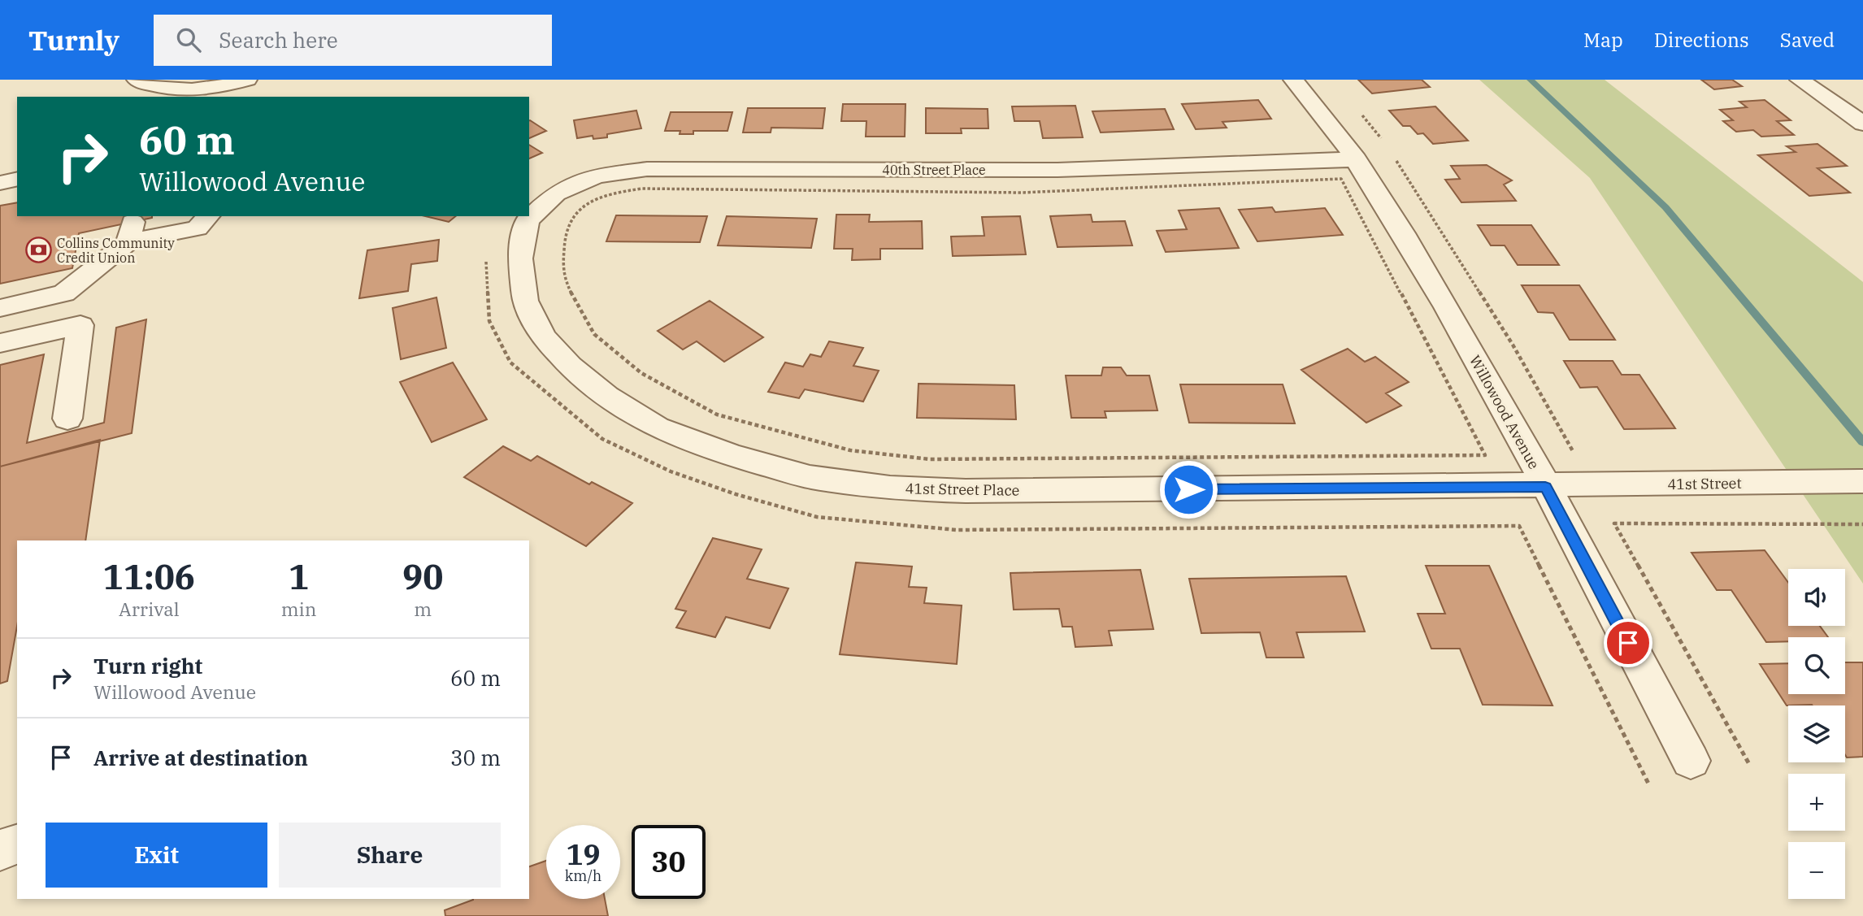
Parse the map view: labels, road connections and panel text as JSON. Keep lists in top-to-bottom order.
{
  "streets": {
    "street": [
      "40th Street Place",
      "Willowood Avenue",
      "41st Street",
      "41st Street Place"
    ]
  },
  "crossings": [
    ["40th Street Place", "Willowood Avenue"],
    ["40th Street Place", "41st Street Place"],
    ["Willowood Avenue", "41st Street"],
    ["Willowood Avenue", "41st Street Place"],
    ["41st Street", "41st Street Place"]
  ],
  "places": {
    "bank": ["Collins Community Credit Union"]
  },
  "page": {
    "header": "Turnly",
    "search": "Search here",
    "nav": ["Map", "Directions", "Saved"],
    "turn": ["60 m", "Willowood Avenue"],
    "eta": [
      "11:06",
      "Arrival",
      "1",
      "min",
      "90",
      "m"
    ],
    "map_buttons": ["+", "−"],
    "list": [
      {
        "name": "Turn right",
        "note": "Willowood Avenue",
        "value": "60 m"
      },
      {
        "name": "Arrive at destination",
        "value": "30 m"
      }
    ],
    "buttons": ["Exit", "Share"],
    "speed": "19 km/h",
    "limit": "30"
  }
}
